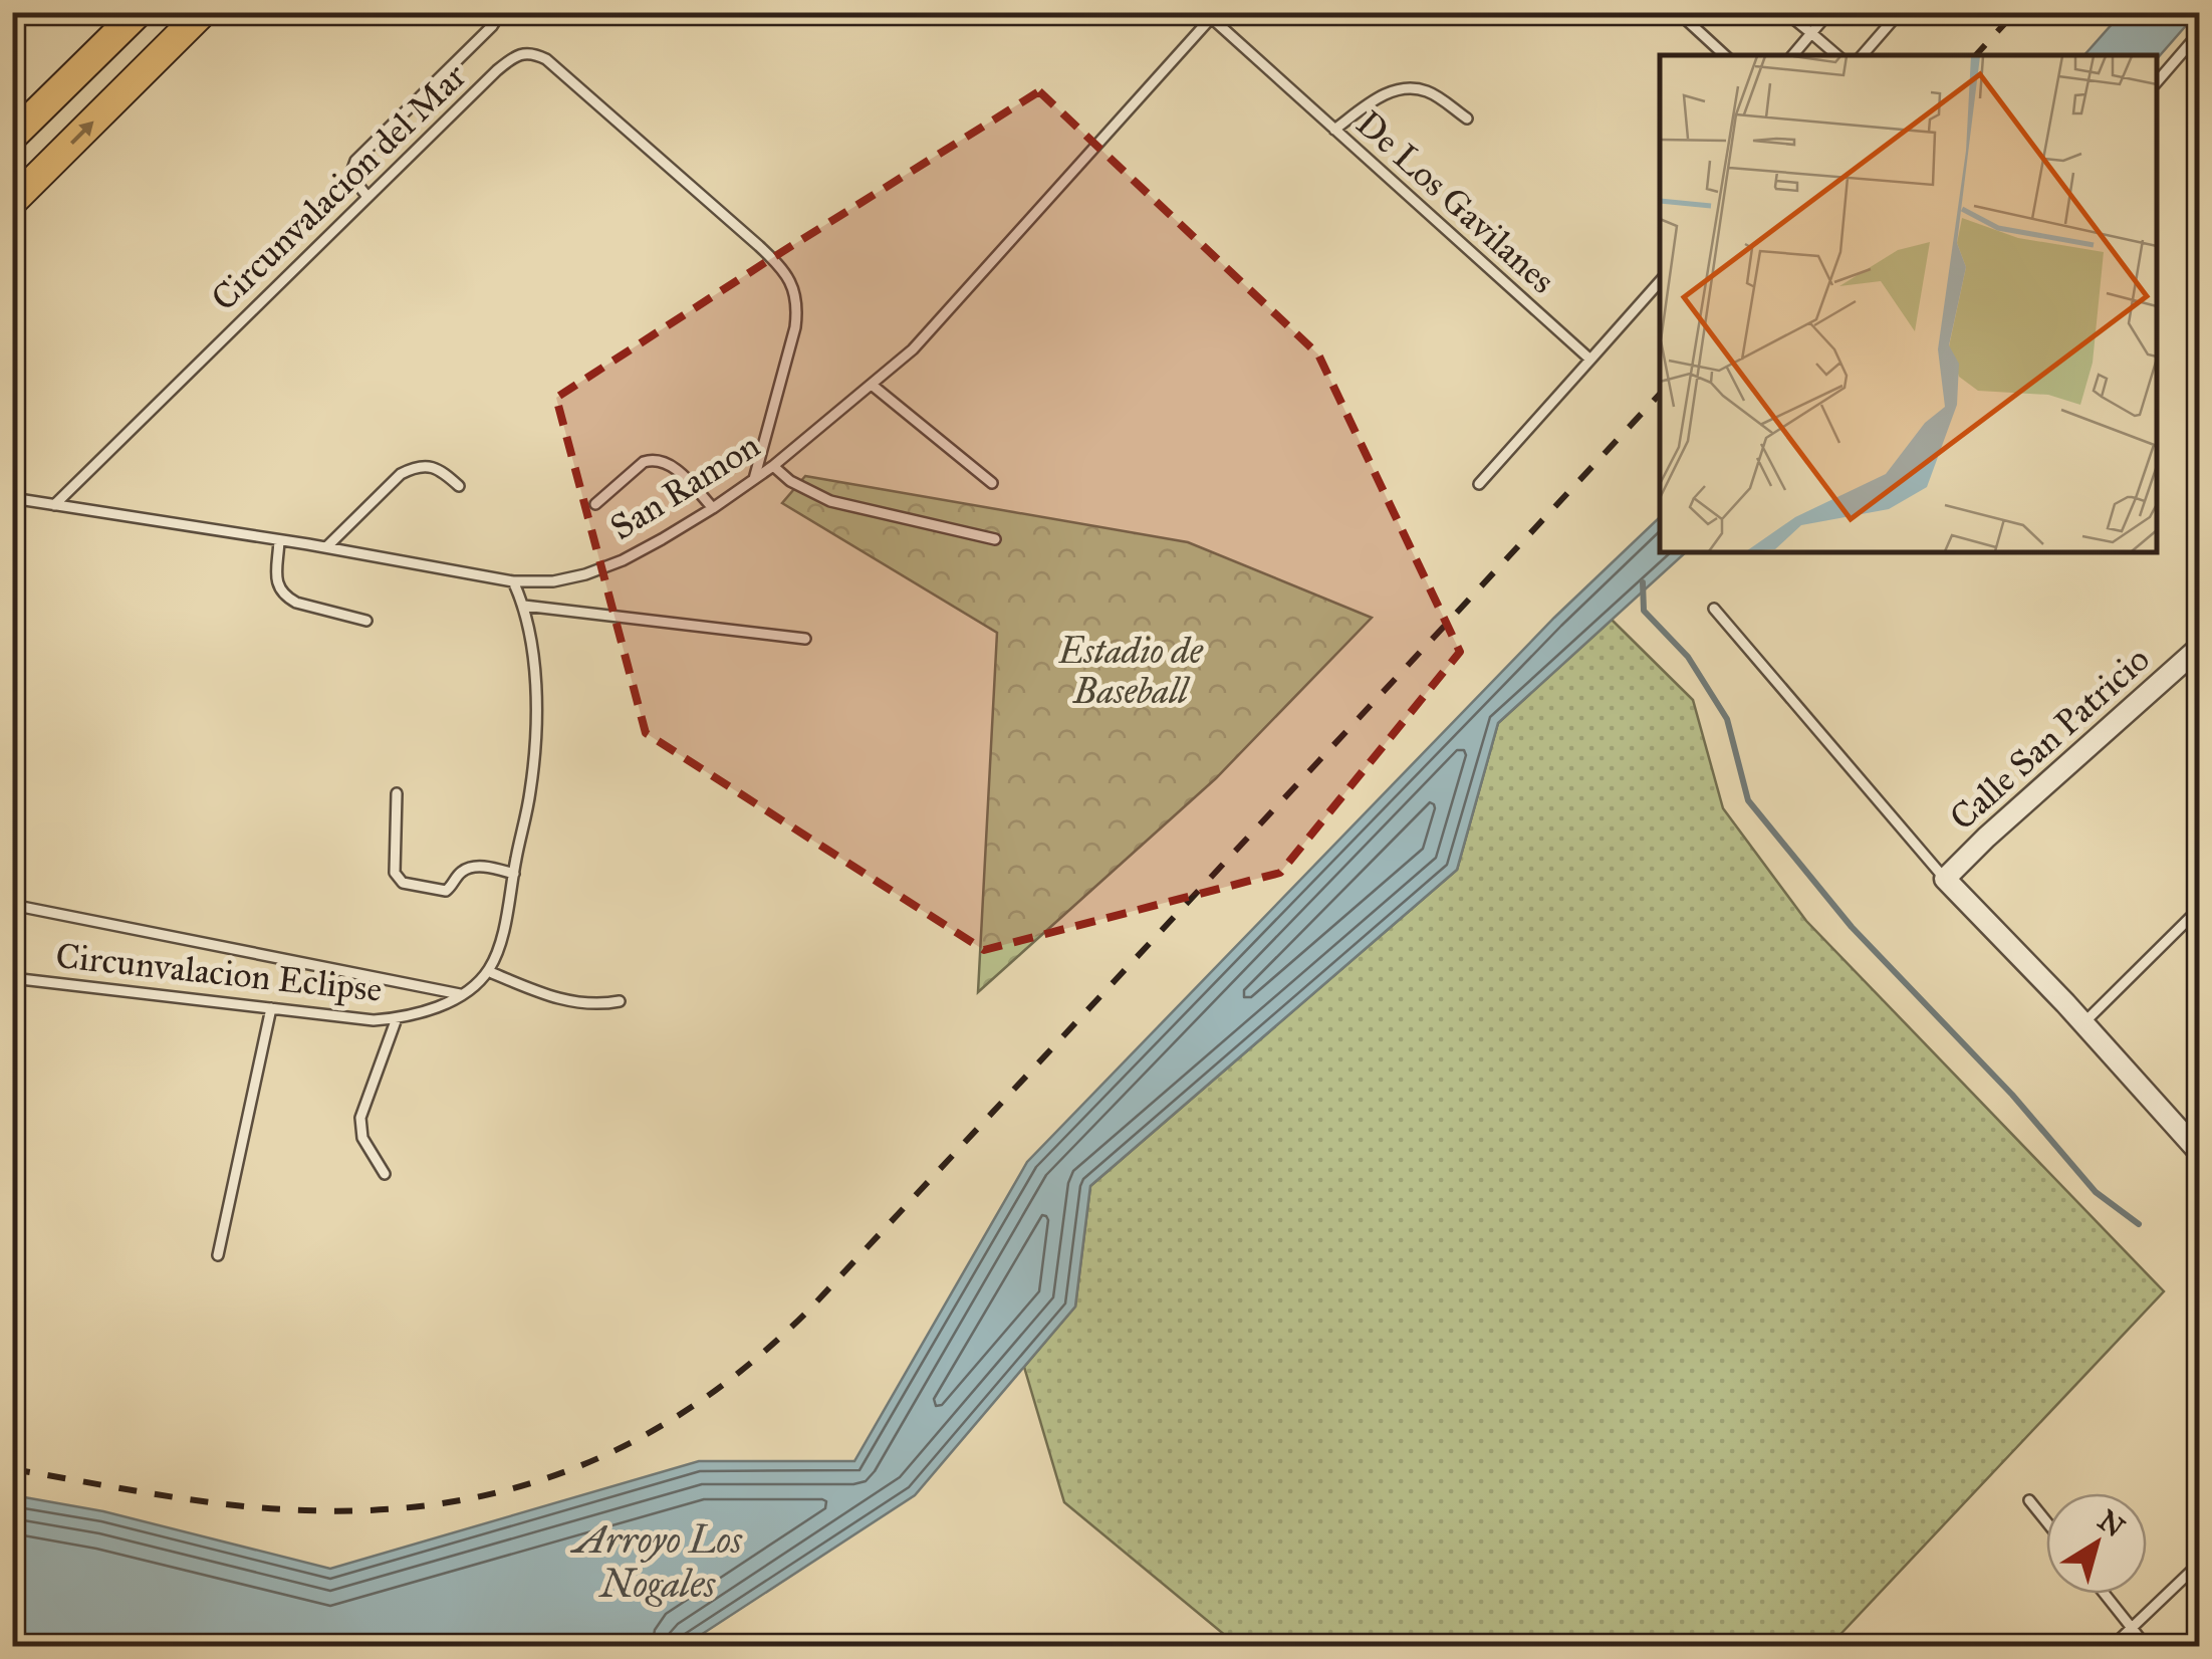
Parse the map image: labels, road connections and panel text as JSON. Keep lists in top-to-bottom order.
{
  "streets": {
    "street": ["Calle San Patricio"],
    "lane": [
      "Circunvalacion del Mar",
      "De Los Gavilanes",
      "San Ramon",
      "Circunvalacion Eclipse"
    ]
  },
  "crossings": [
    ["Circunvalacion del Mar", "San Ramon"],
    ["De Los Gavilanes", "San Ramon"]
  ],
  "water": ["Arroyo Los Nogales"],
  "parks": ["Estadio de Baseball"],
  "north": "top right"
}
